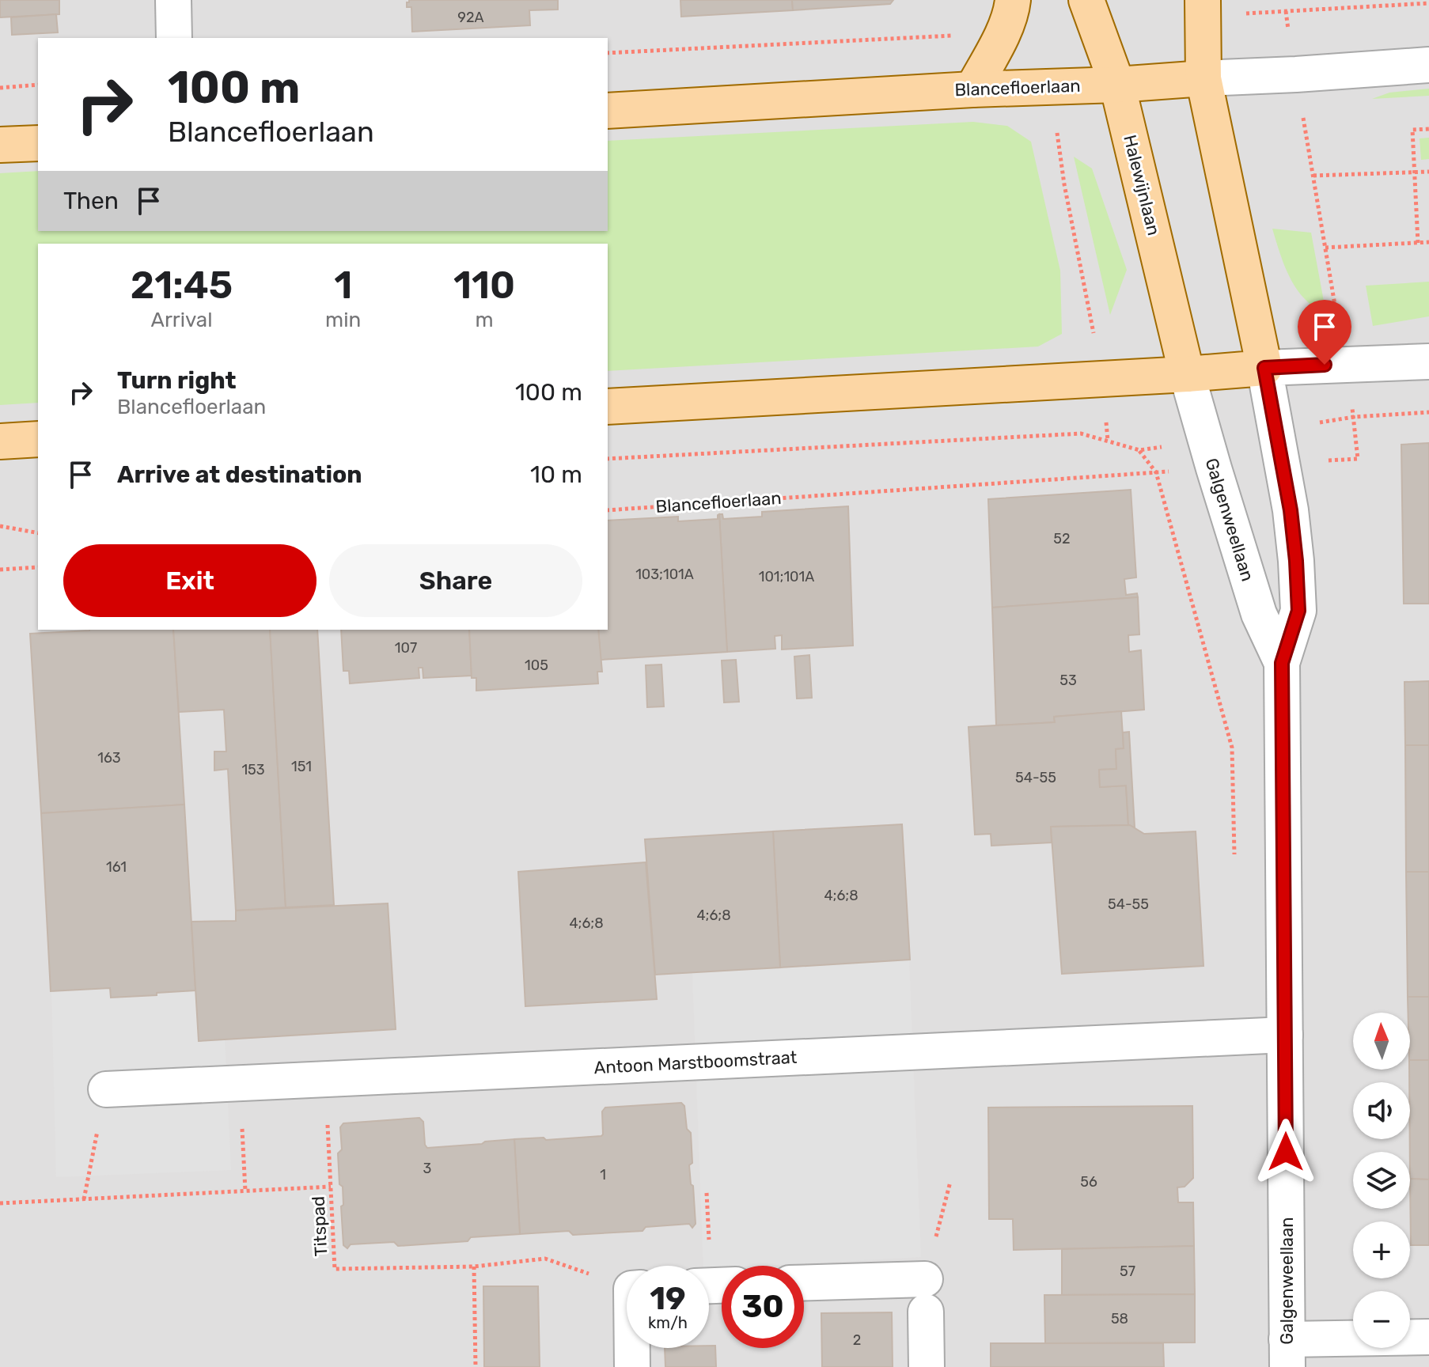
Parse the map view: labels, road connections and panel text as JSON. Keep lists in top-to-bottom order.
{
  "streets": {
    "main road": ["Blancefloerlaan", "Halewijnlaan"],
    "street": ["Galgenweellaan", "Antoon Marstboomstraat"],
    "path": ["Titspad"]
  },
  "crossings": [
    ["Blancefloerlaan", "Halewijnlaan"],
    ["Blancefloerlaan", "Galgenweellaan"],
    ["Halewijnlaan", "Galgenweellaan"],
    ["Galgenweellaan", "Antoon Marstboomstraat"],
    ["Antoon Marstboomstraat", "Titspad"]
  ],
  "house_numbers": [
    "92A",
    "52",
    "103;101A",
    "101;101A",
    "107",
    "105",
    "53",
    "163",
    "151",
    "153",
    "54-55",
    "161",
    "4;6;8",
    "54-55",
    "4;6;8",
    "4;6;8",
    "3",
    "1",
    "56",
    "57",
    "58",
    "2"
  ],
  "north": "top",
  "page": {
    "turn": ["100 m", "Blancefloerlaan"],
    "then": "Then",
    "eta": [
      "21:45",
      "Arrival",
      "1",
      "min",
      "110",
      "m"
    ],
    "list": [
      {
        "name": "Turn right",
        "note": "Blancefloerlaan",
        "value": "100 m"
      },
      {
        "name": "Arrive at destination",
        "value": "10 m"
      }
    ],
    "buttons": ["Exit", "Share"],
    "map_buttons": ["+", "−"],
    "speed": "19 km/h",
    "limit": "30"
  }
}
